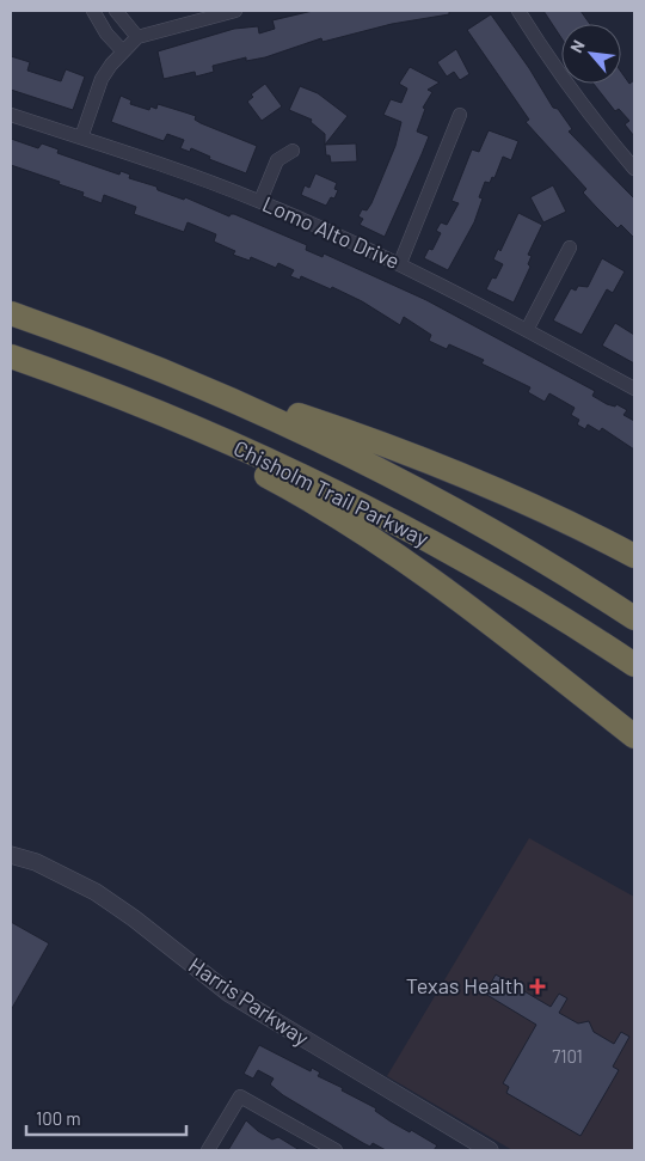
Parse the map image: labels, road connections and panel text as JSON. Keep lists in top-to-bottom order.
{
  "streets": {
    "highway": ["Chisholm Trail Parkway"],
    "street": ["Lomo Alto Drive", "Harris Parkway"]
  },
  "places": {
    "health": ["Texas Health"]
  },
  "house_numbers": ["7101"],
  "scale_bar": "100 m",
  "north": "top left"
}
